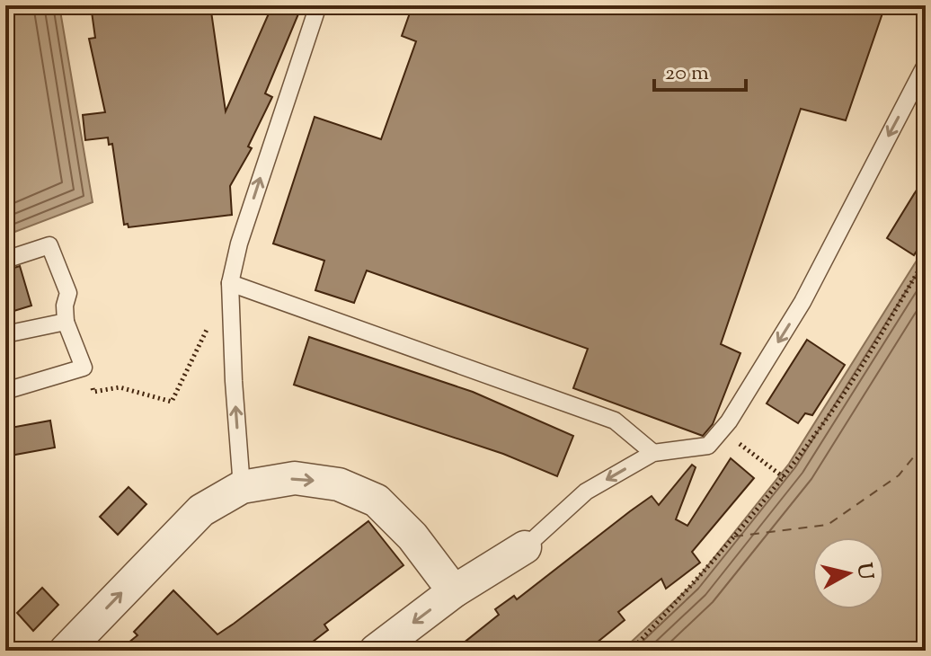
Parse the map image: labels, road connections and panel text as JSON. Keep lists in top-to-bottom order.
{
  "scale_bar": "20 m",
  "north": "right"
}
